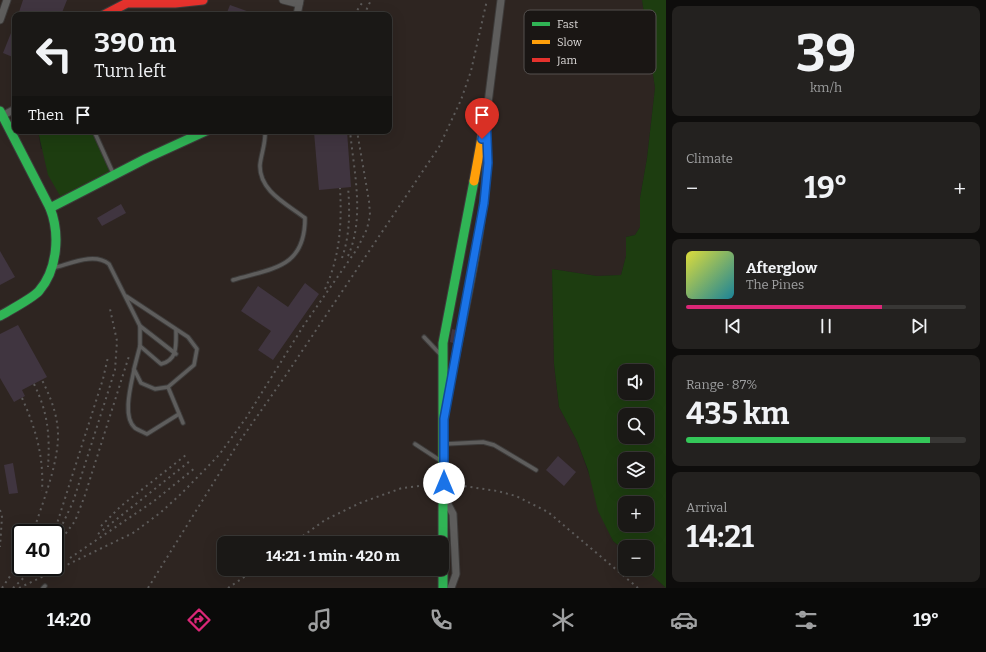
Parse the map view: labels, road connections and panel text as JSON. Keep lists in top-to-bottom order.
{
  "legend": ["Fast", "Slow", "Jam"],
  "page": {
    "tile": [
      ["39", "km/h"],
      "Climate",
      ["Range · 87%", "435 km"],
      ["Arrival", "14:21"]
    ],
    "turn": ["390 m", "Turn left"],
    "then": "Then",
    "heat": ["−", "19°", "+"],
    "song": ["Afterglow", "The Pines"],
    "map_buttons": ["+", "−"],
    "limit": "40",
    "trip": "14:21 · 1 min · 420 m",
    "tabs": ["14:20", "19°"]
  }
}
